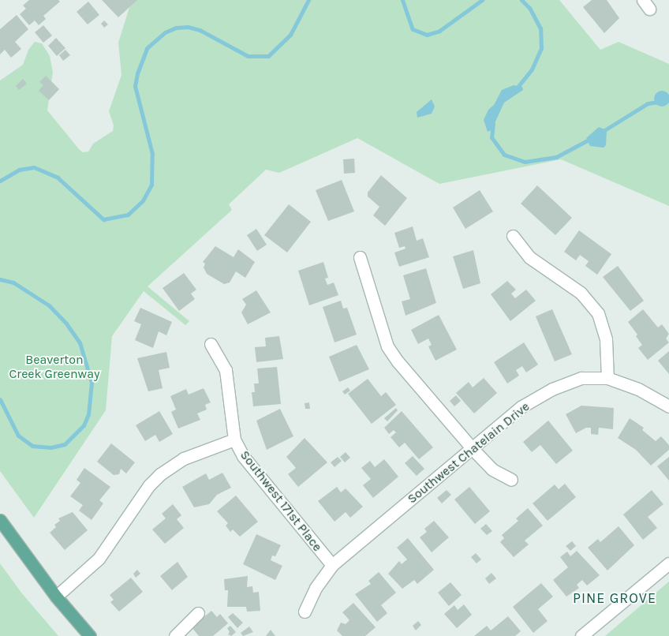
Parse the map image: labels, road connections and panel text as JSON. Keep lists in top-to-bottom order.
{
  "streets": {
    "street": ["Southwest Chatelain Drive", "Southwest 171st Place"]
  },
  "crossings": [
    ["Southwest Chatelain Drive", "Southwest 171st Place"]
  ],
  "districts": ["PINE GROVE"],
  "parks": ["Beaverton Creek Greenway"]
}
